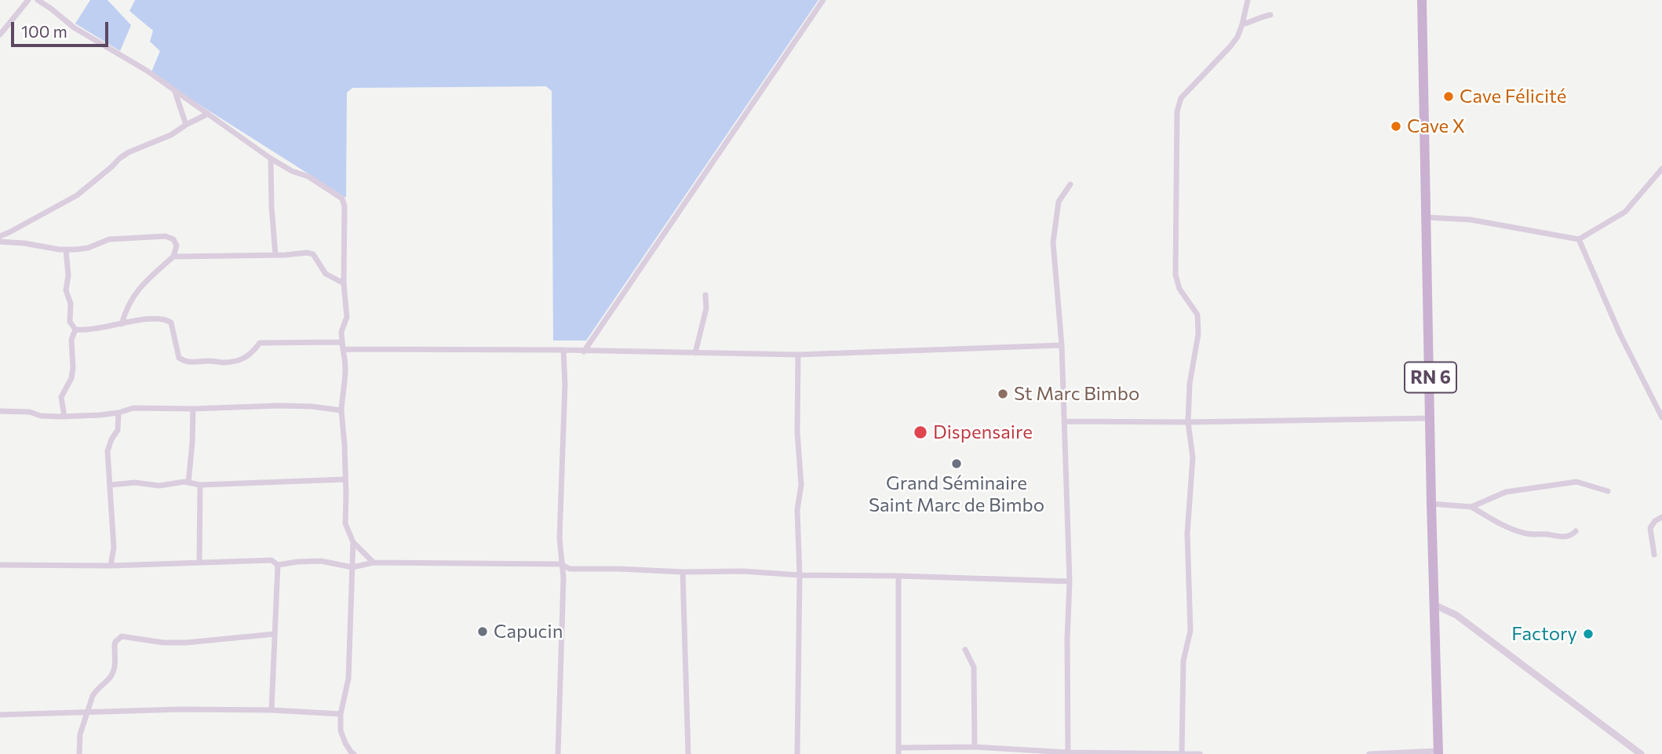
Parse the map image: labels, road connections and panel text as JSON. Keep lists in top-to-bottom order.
{
  "streets": {
    "main road": ["RN 6"]
  },
  "places": [
    "Cave Félicité",
    "Cave X",
    "St Marc Bimbo",
    "Dispensaire",
    "Grand Séminaire Saint Marc de Bimbo",
    "Capucin",
    "Factory"
  ],
  "scale_bar": "100 m"
}
